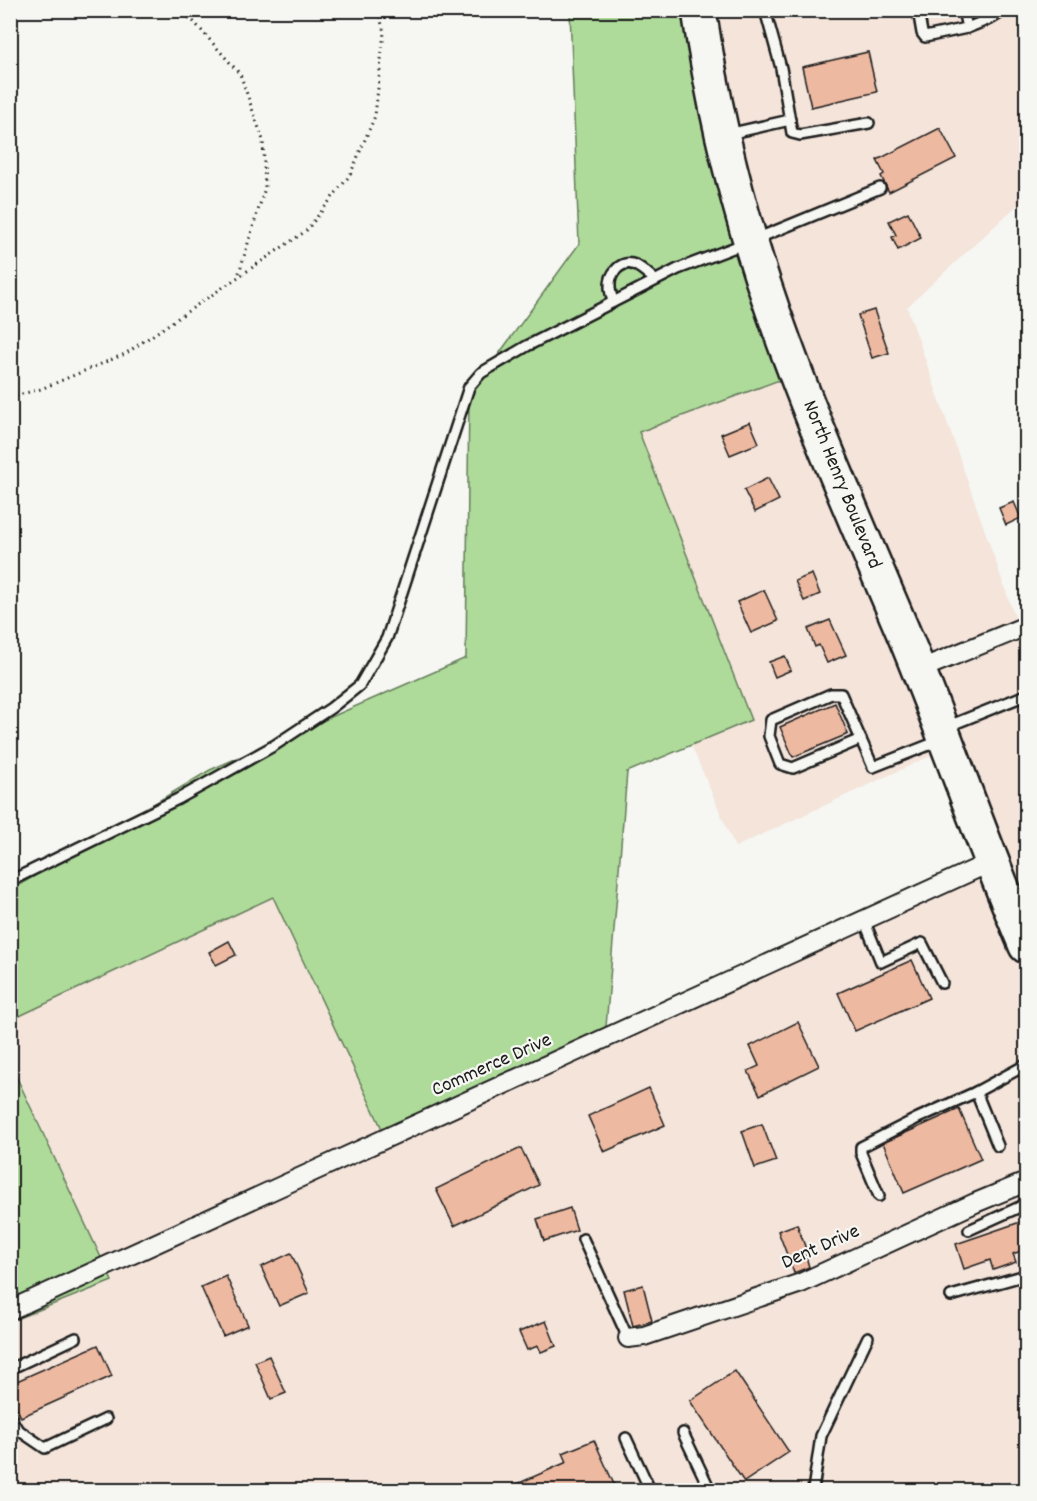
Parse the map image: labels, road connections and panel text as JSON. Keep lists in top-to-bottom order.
{
  "streets": {
    "highway": ["North Henry Boulevard"],
    "street": ["Commerce Drive", "Dent Drive"]
  },
  "crossings": [
    ["North Henry Boulevard", "Commerce Drive"]
  ]
}
